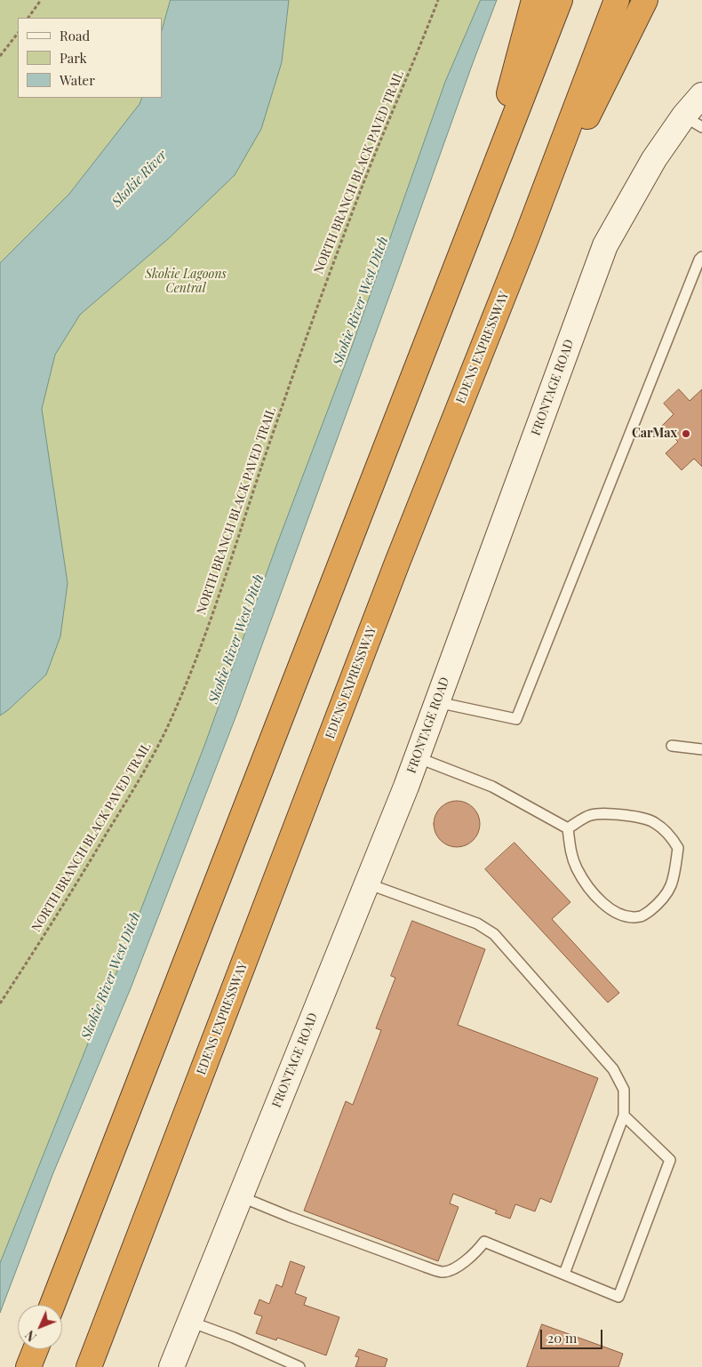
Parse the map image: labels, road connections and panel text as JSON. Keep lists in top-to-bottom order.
{
  "streets": {
    "highway": ["EDENS EXPRESSWAY"],
    "main road": ["FRONTAGE ROAD"],
    "path": ["NORTH BRANCH BLACK PAVED TRAIL"]
  },
  "water": ["Skokie River", "Skokie River West Ditch"],
  "parks": ["Skokie Lagoons Central"],
  "places": ["CarMax"],
  "legend": ["Road", "Park", "Water"],
  "scale_bar": "20 m",
  "north": "bottom left"
}
